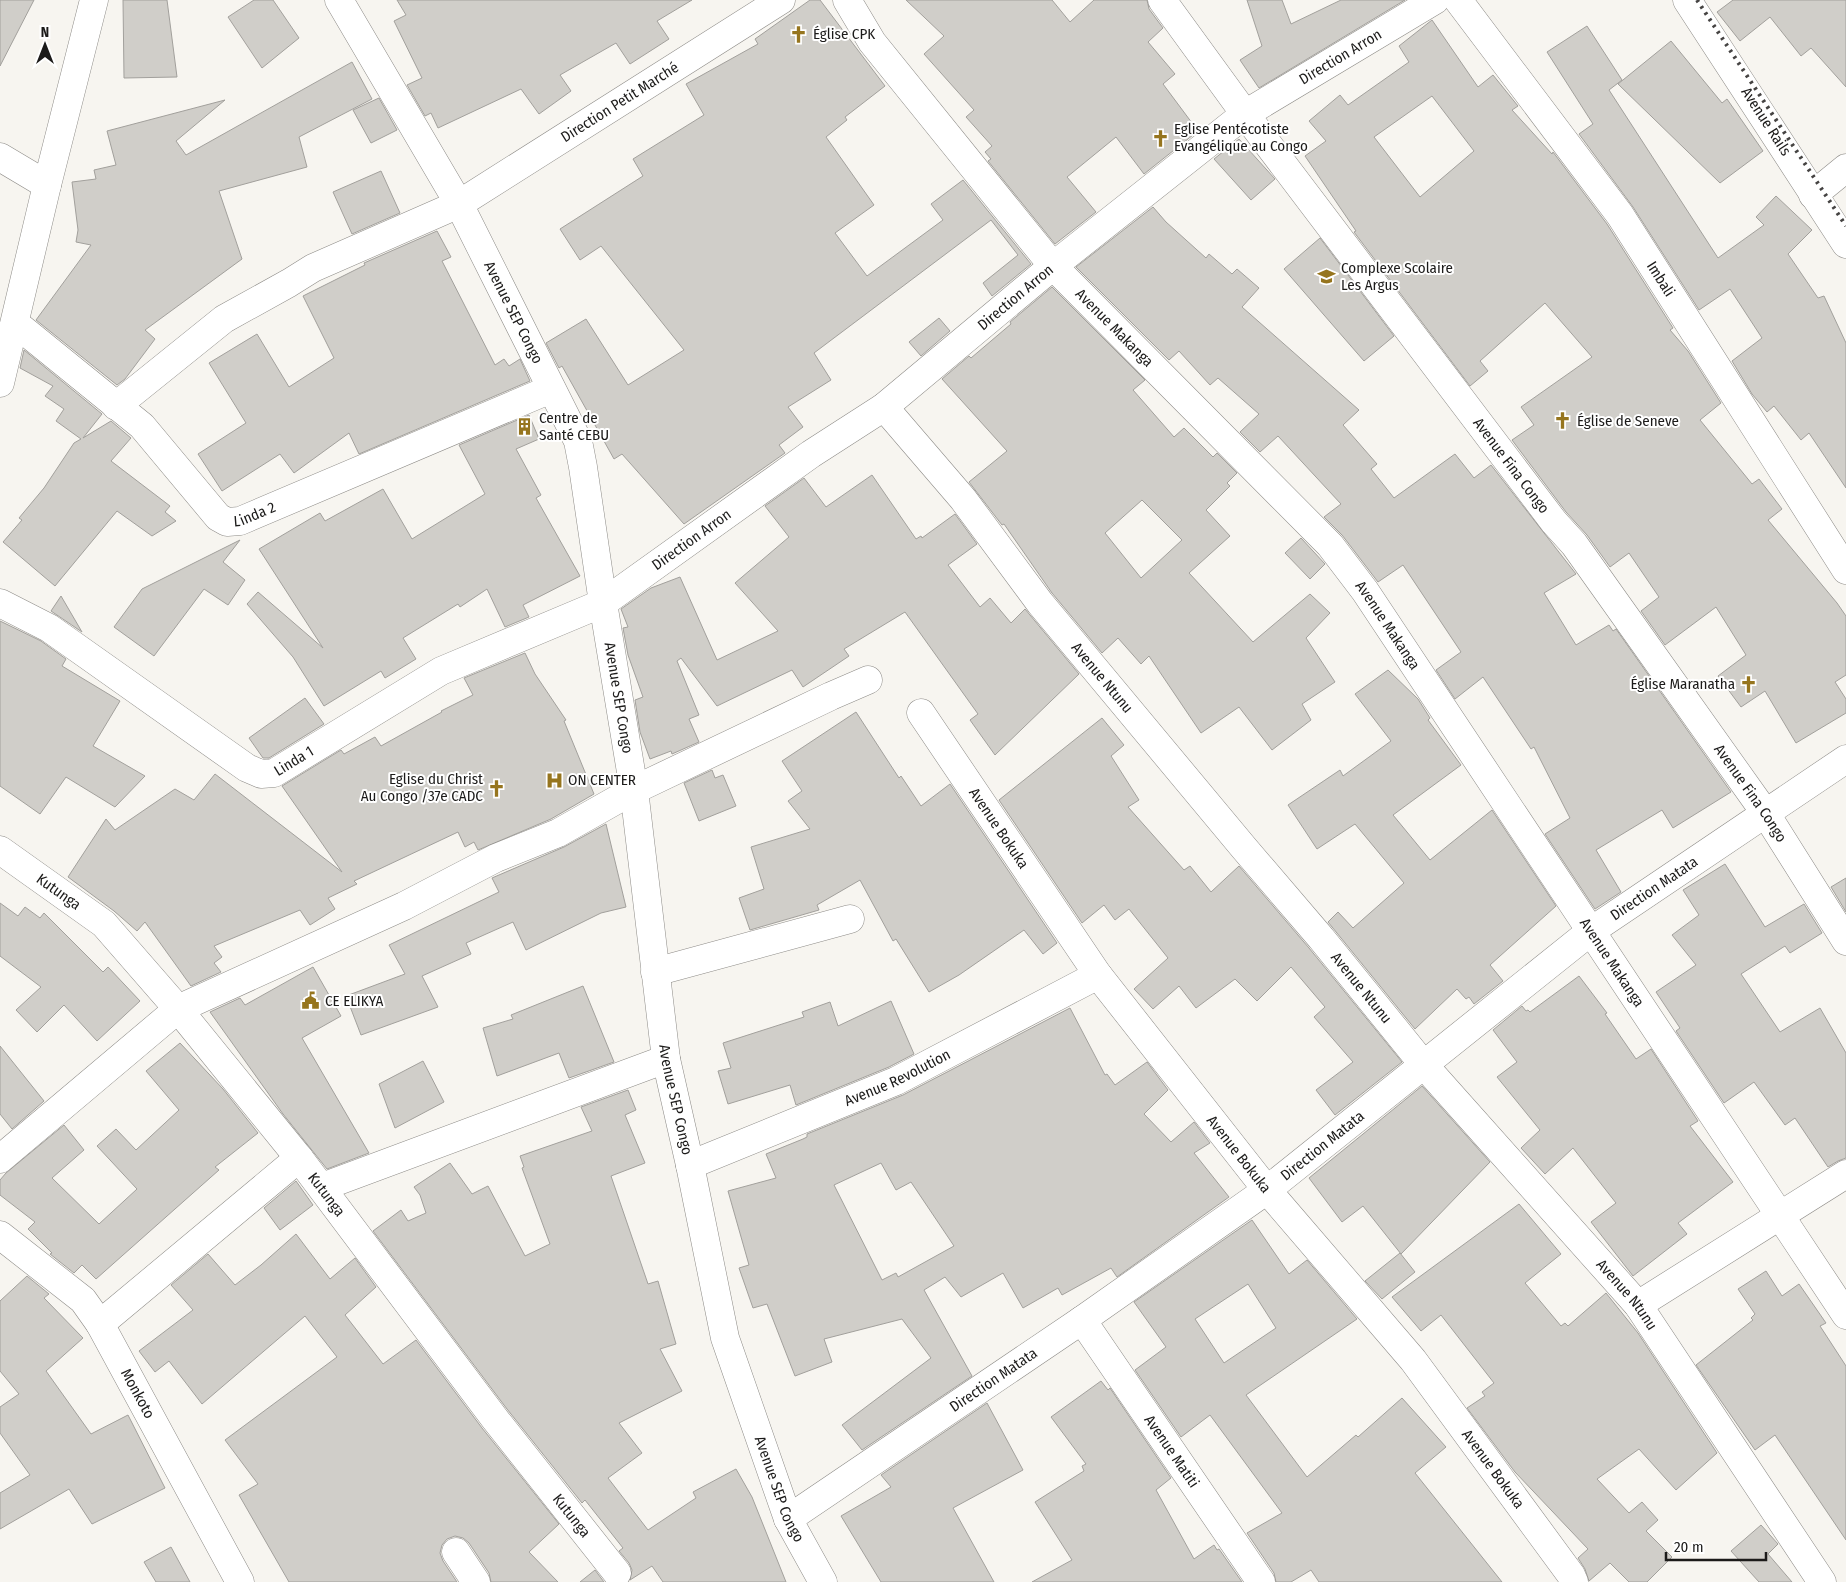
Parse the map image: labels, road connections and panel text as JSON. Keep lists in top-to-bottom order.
{
  "streets": {
    "street": [
      "Direction Arron",
      "Direction Petit Marché",
      "Avenue Rails",
      "Imbali",
      "Avenue SEP Congo",
      "Avenue Makanga",
      "Avenue Fina Congo",
      "Linda 2",
      "Avenue Ntunu",
      "Linda 1",
      "Avenue Bokuka",
      "Direction Matata",
      "Kutunga",
      "Avenue Revolution",
      "Monkoto",
      "Avenue Matiti"
    ]
  },
  "crossings": [
    ["Direction Arron", "Avenue SEP Congo"],
    ["Direction Arron", "Avenue Makanga"],
    ["Direction Arron", "Avenue Fina Congo"],
    ["Direction Arron", "Avenue Ntunu"],
    ["Direction Arron", "Linda 1"],
    ["Direction Petit Marché", "Avenue SEP Congo"],
    ["Direction Petit Marché", "Linda 2"],
    ["Avenue SEP Congo", "Linda 2"],
    ["Avenue SEP Congo", "Linda 1"],
    ["Avenue SEP Congo", "Direction Matata"],
    ["Avenue SEP Congo", "Avenue Revolution"],
    ["Avenue Makanga", "Direction Matata"],
    ["Avenue Fina Congo", "Direction Matata"],
    ["Avenue Ntunu", "Direction Matata"],
    ["Avenue Bokuka", "Direction Matata"],
    ["Avenue Bokuka", "Avenue Revolution"],
    ["Direction Matata", "Avenue Matiti"]
  ],
  "places": {
    "church": [
      "Église CPK",
      "Eglise Pentécotiste Evangélique au Congo",
      "Église de Seneve",
      "Église Maranatha",
      "Eglise du Christ Au Congo /37e CADC"
    ],
    "school or university": ["Complexe Scolaire Les Argus"],
    "building": ["Centre de Santé CEBU"],
    "hospital": ["ON CENTER"],
    "public building": ["CE ELIKYA"]
  },
  "scale_bar": "20 m",
  "north": "top"
}
